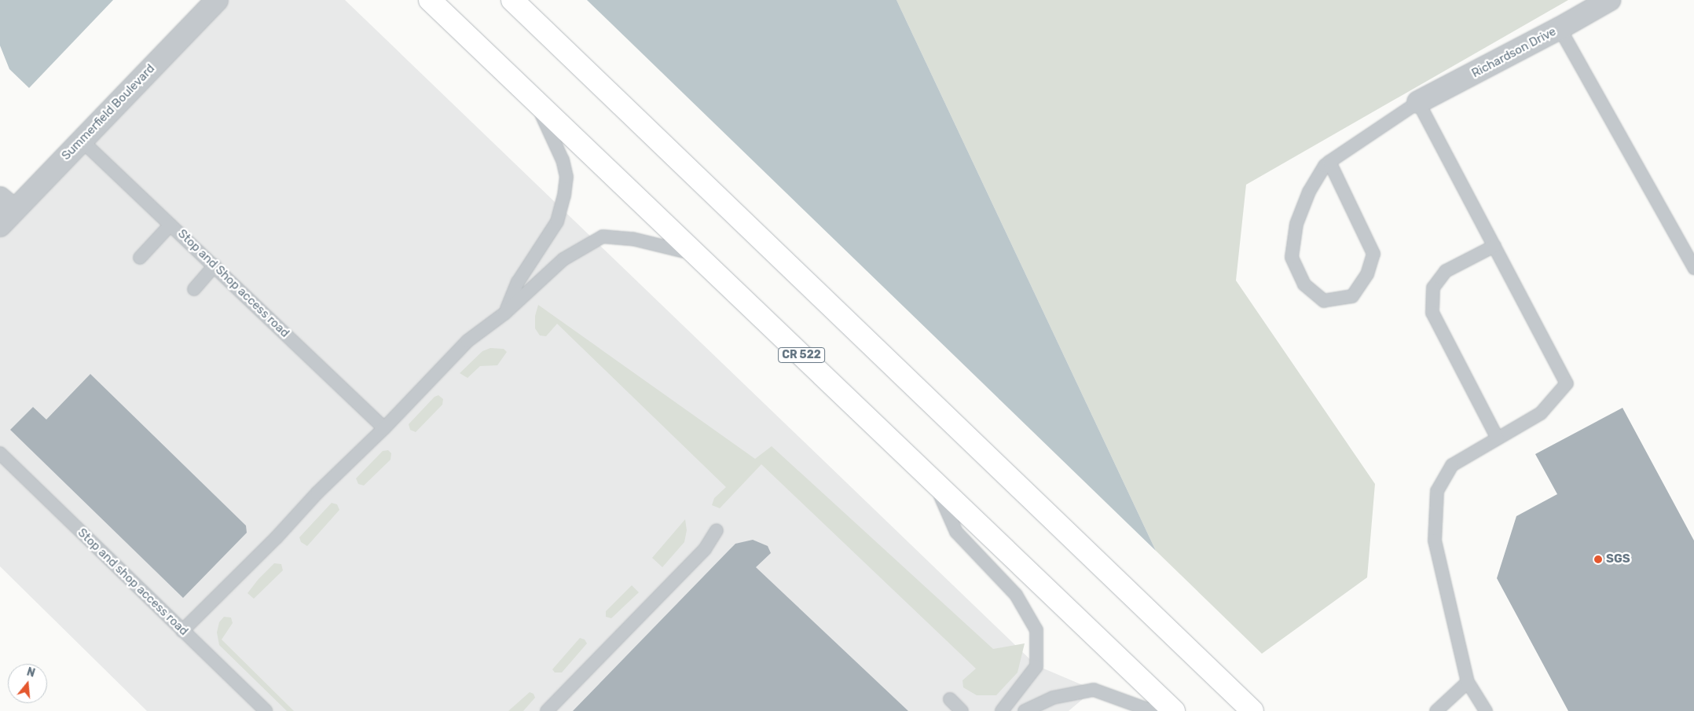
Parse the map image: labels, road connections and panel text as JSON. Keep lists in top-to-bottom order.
{
  "streets": {
    "main road": ["CR 522"],
    "street": ["Richardson Drive", "Summerfield Boulevard"],
    "lane": ["Stop and Shop access road", "Stop and shop access road"]
  },
  "crossings": [
    ["Summerfield Boulevard", "Stop and Shop access road"]
  ],
  "places": ["SGS"],
  "north": "top"
}
